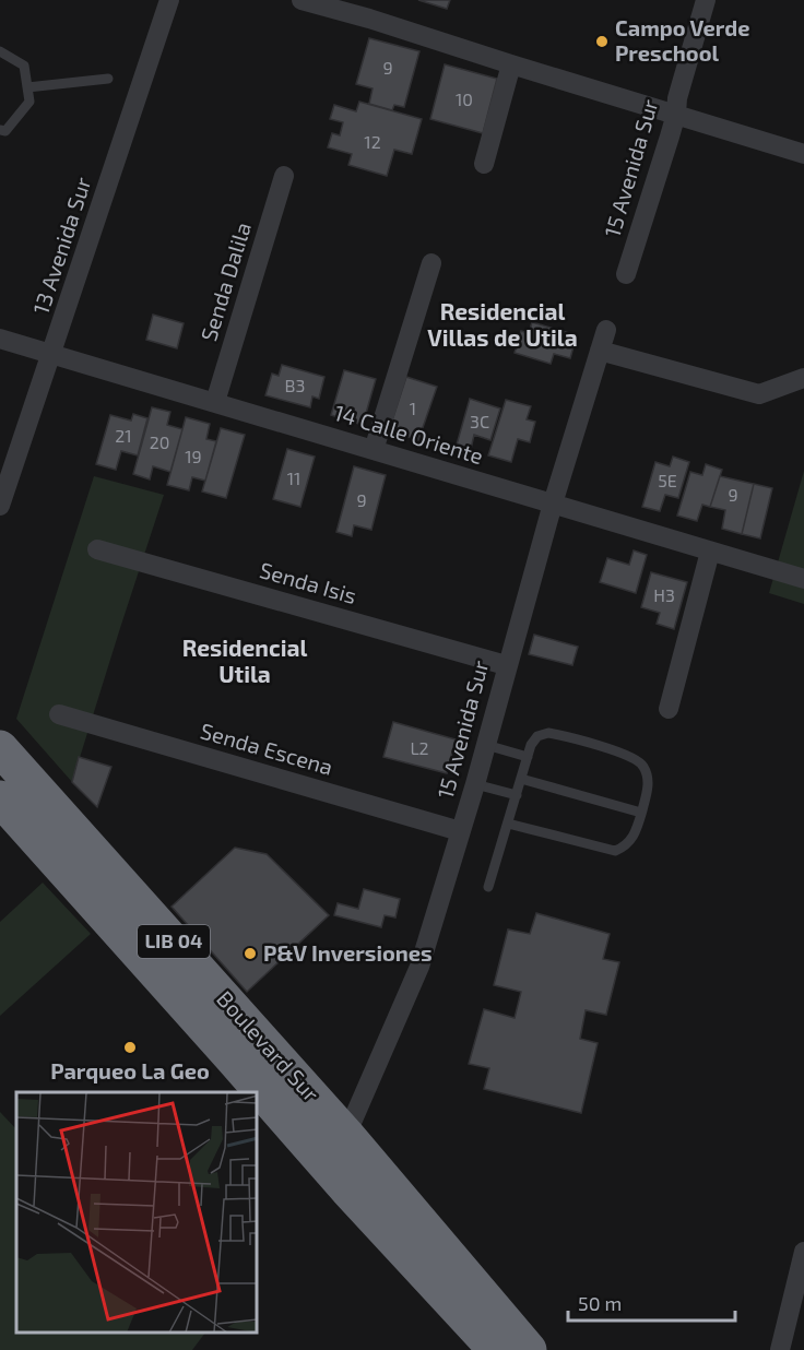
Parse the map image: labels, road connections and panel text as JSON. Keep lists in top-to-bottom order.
{
  "streets": {
    "highway": ["LIB 04", "Boulevard Sur"],
    "street": [
      "15 Avenida Sur",
      "13 Avenida Sur",
      "Senda Dalila",
      "14 Calle Oriente",
      "Senda Isis",
      "Senda Escena"
    ]
  },
  "crossings": [
    ["15 Avenida Sur", "14 Calle Oriente"],
    ["15 Avenida Sur", "Senda Isis"],
    ["15 Avenida Sur", "Senda Escena"],
    ["15 Avenida Sur", "Boulevard Sur"],
    ["13 Avenida Sur", "14 Calle Oriente"],
    ["Senda Dalila", "14 Calle Oriente"]
  ],
  "districts": ["Residencial Villas de Utila", "Residencial Utila"],
  "places": ["Campo Verde Preschool", "P&V Inversiones", "Parqueo La Geo"],
  "house_numbers": [
    "9",
    "10",
    "12",
    "B3",
    "1",
    "3C",
    "21",
    "20",
    "19",
    "11",
    "5E",
    "9",
    "9",
    "H3",
    "L2"
  ],
  "scale_bar": "50 m"
}
